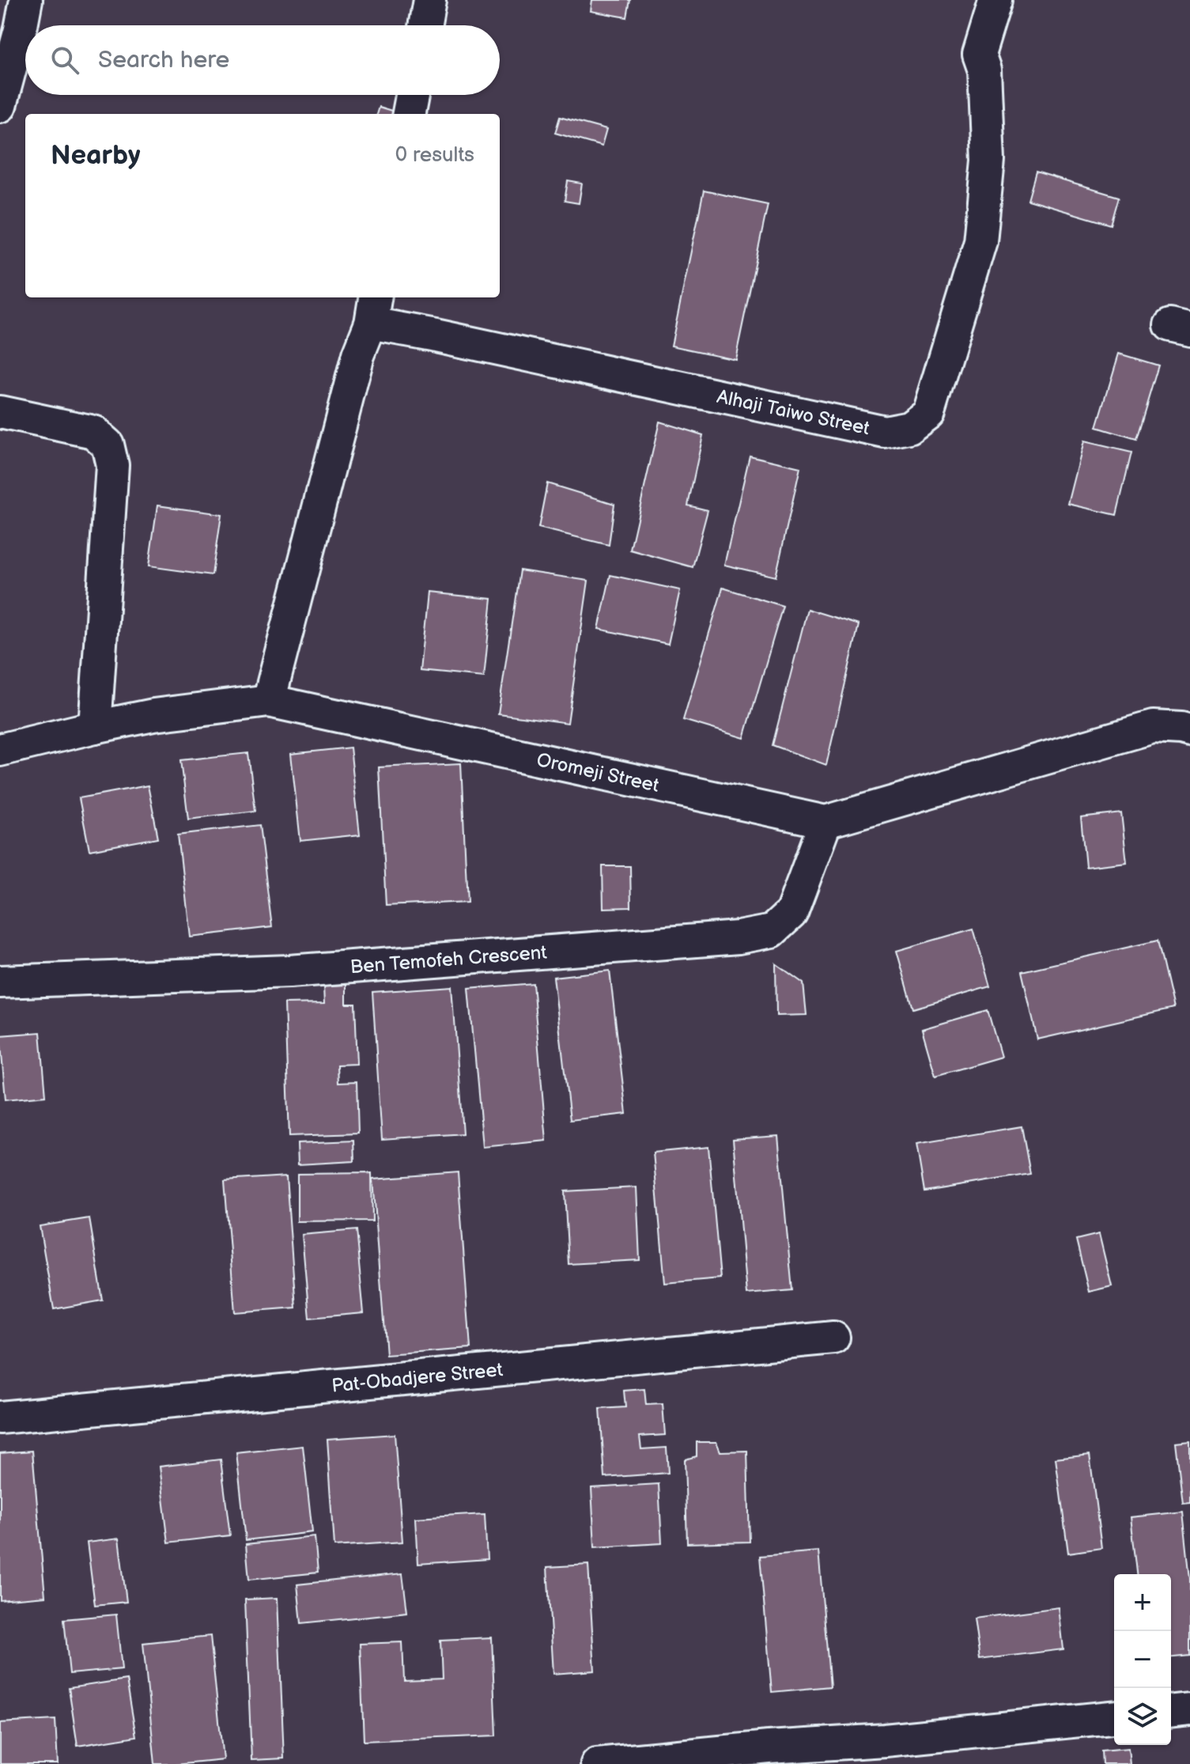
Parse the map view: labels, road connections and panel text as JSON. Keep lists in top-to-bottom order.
{
  "streets": {
    "street": [
      "Alhaji Taiwo Street",
      "Oromeji Street",
      "Ben Temofeh Crescent",
      "Pat-Obadjere Street"
    ]
  },
  "crossings": [
    ["Oromeji Street", "Ben Temofeh Crescent"]
  ],
  "page": {
    "search": "Search here",
    "heading": ["Nearby", "0 results"],
    "map_buttons": ["+", "−"]
  }
}
